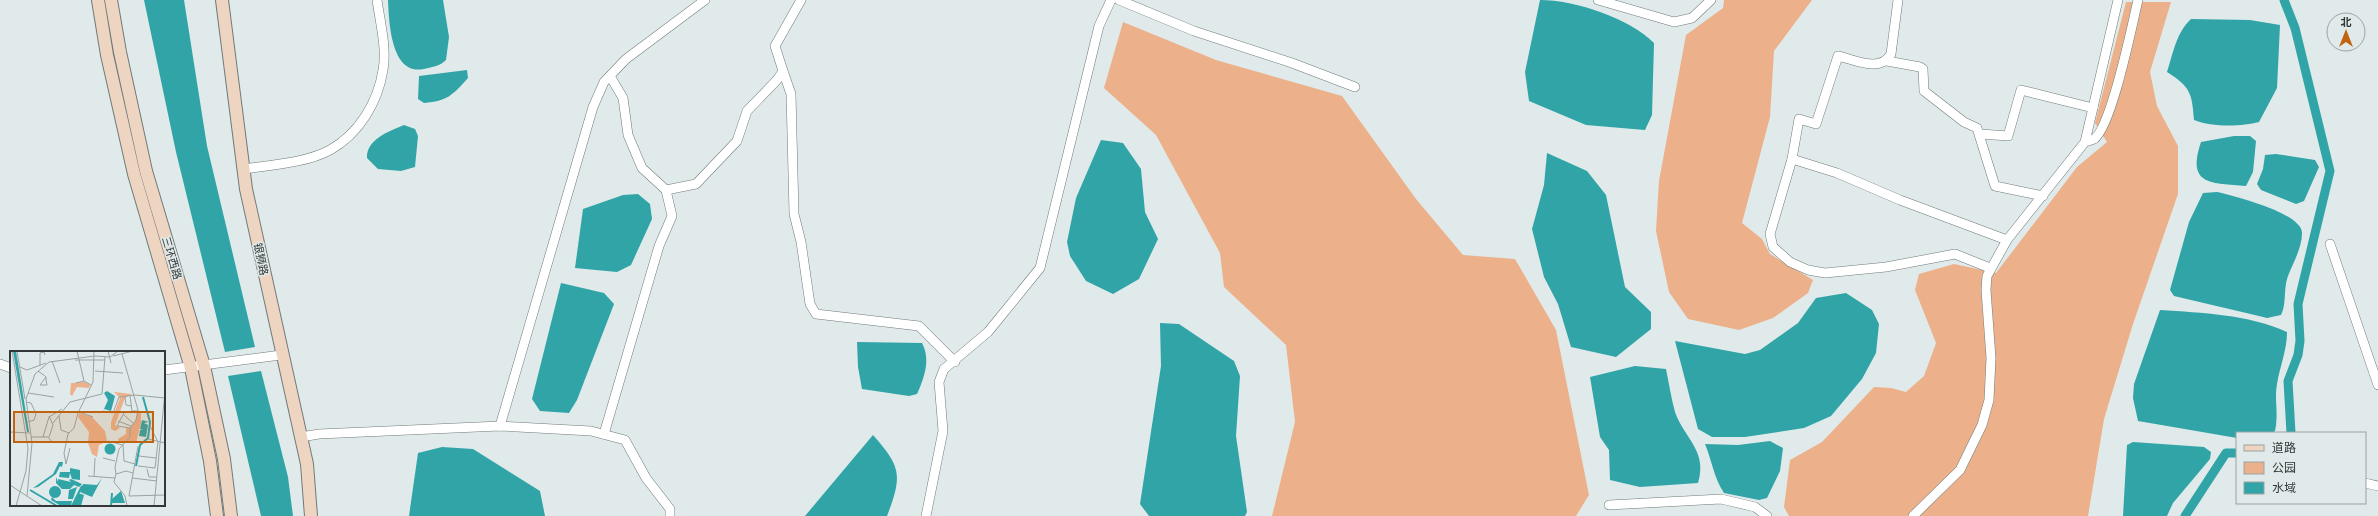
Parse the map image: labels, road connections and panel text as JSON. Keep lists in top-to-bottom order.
{
  "streets": {
    "main road": ["三环西路", "银狮路"]
  },
  "legend": ["道路", "公园", "水域"],
  "north": "top"
}
